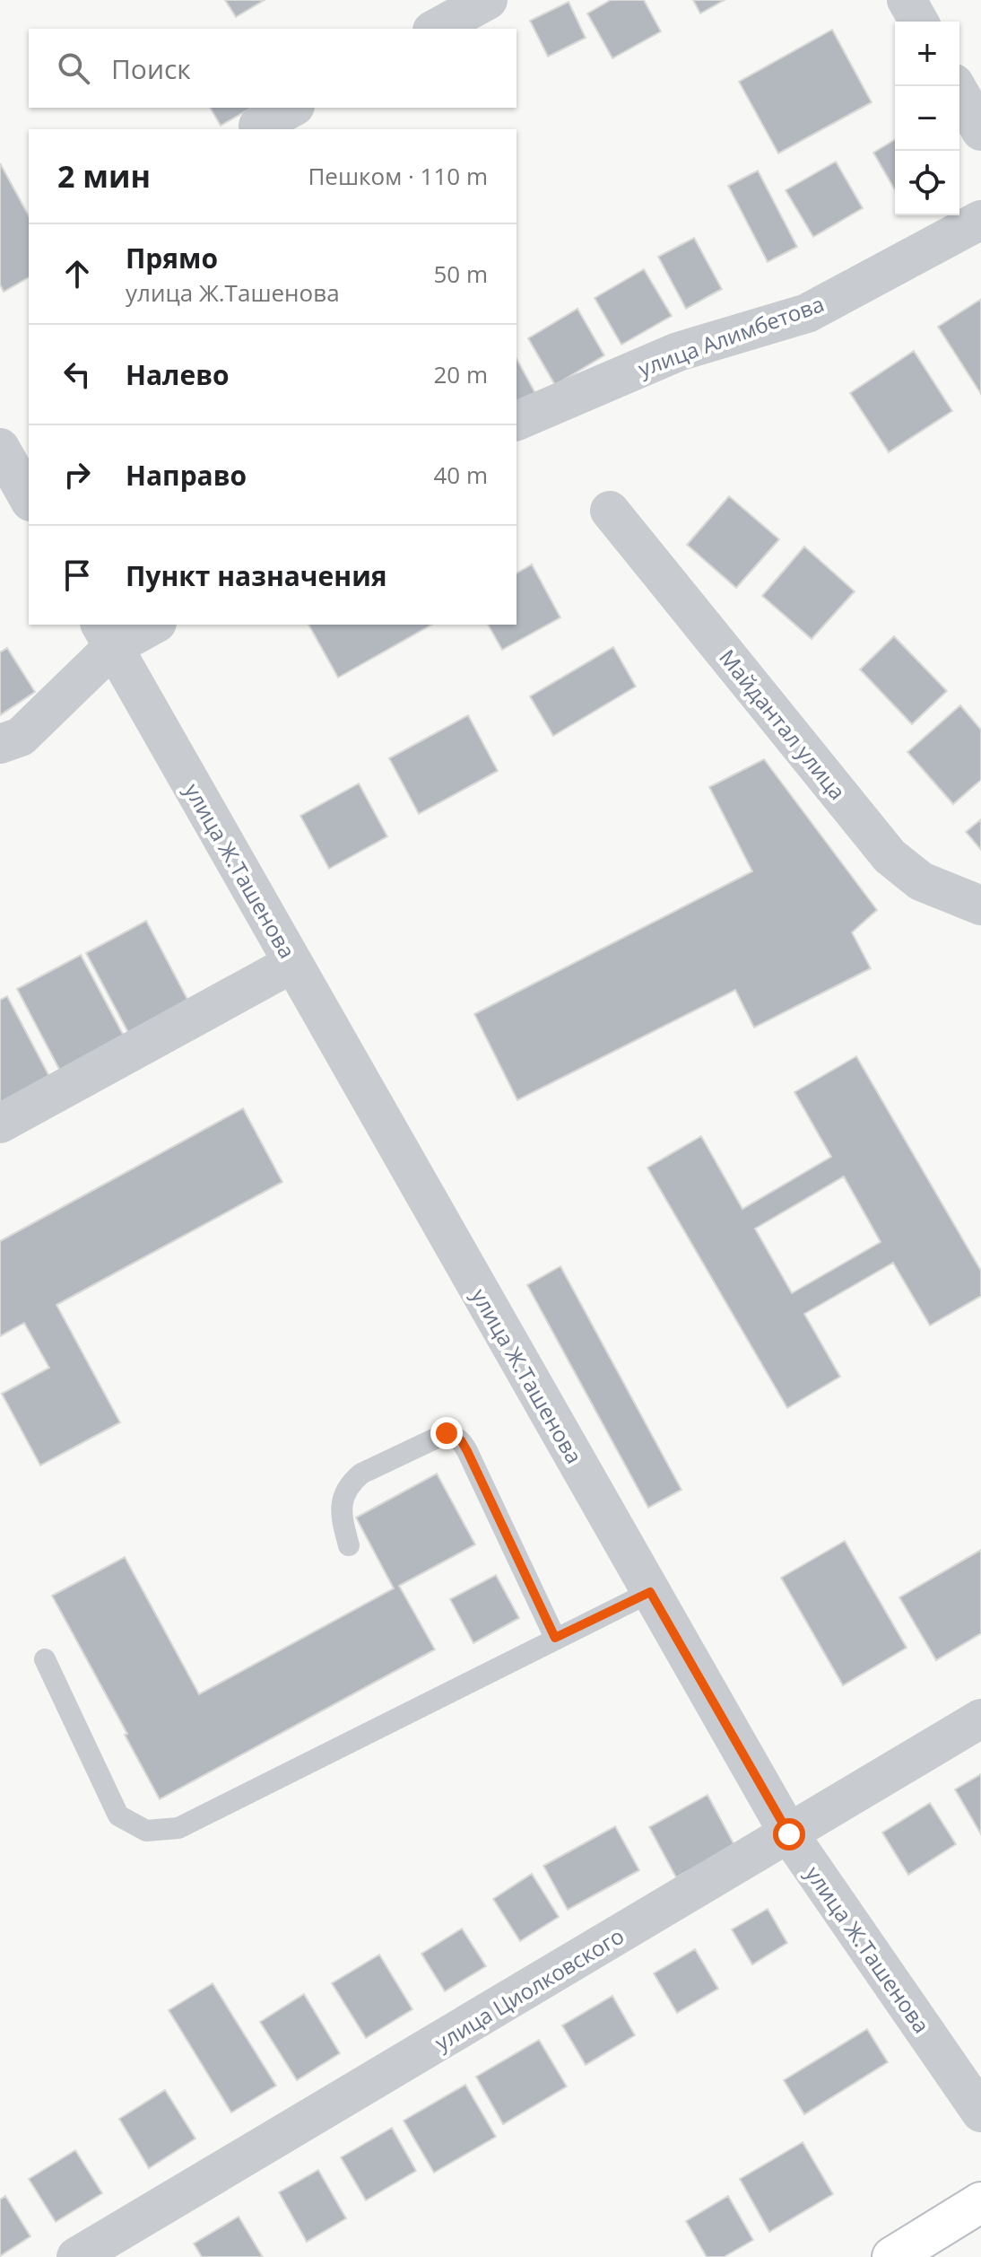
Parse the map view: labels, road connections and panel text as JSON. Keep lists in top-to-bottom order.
{
  "streets": {
    "street": [
      "улица Алимбетова",
      "Майдантал улица",
      "улица Ж.Ташенова",
      "улица Циолковского"
    ]
  },
  "crossings": [
    ["улица Ж.Ташенова", "улица Циолковского"]
  ],
  "page": {
    "map_buttons": ["+", "−"],
    "search": "Поиск",
    "heading": ["2 мин", "Пешком · 110 m"],
    "list": [
      ["Прямо", "улица Ж.Ташенова", "50 m"],
      ["Налево", "20 m"],
      ["Направо", "40 m"],
      "Пункт назначения"
    ]
  }
}
